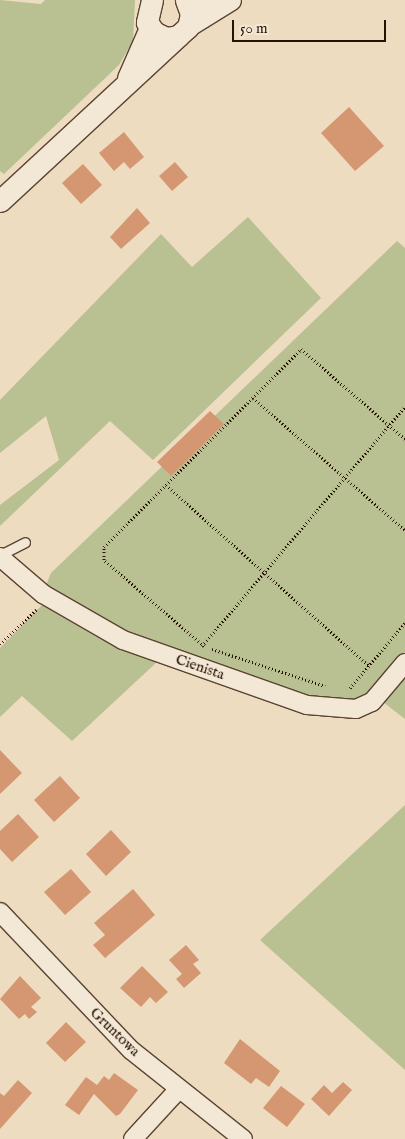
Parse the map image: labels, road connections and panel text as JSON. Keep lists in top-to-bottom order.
{
  "streets": {
    "street": ["Cienista", "Gruntowa"]
  },
  "scale_bar": "50 m"
}
